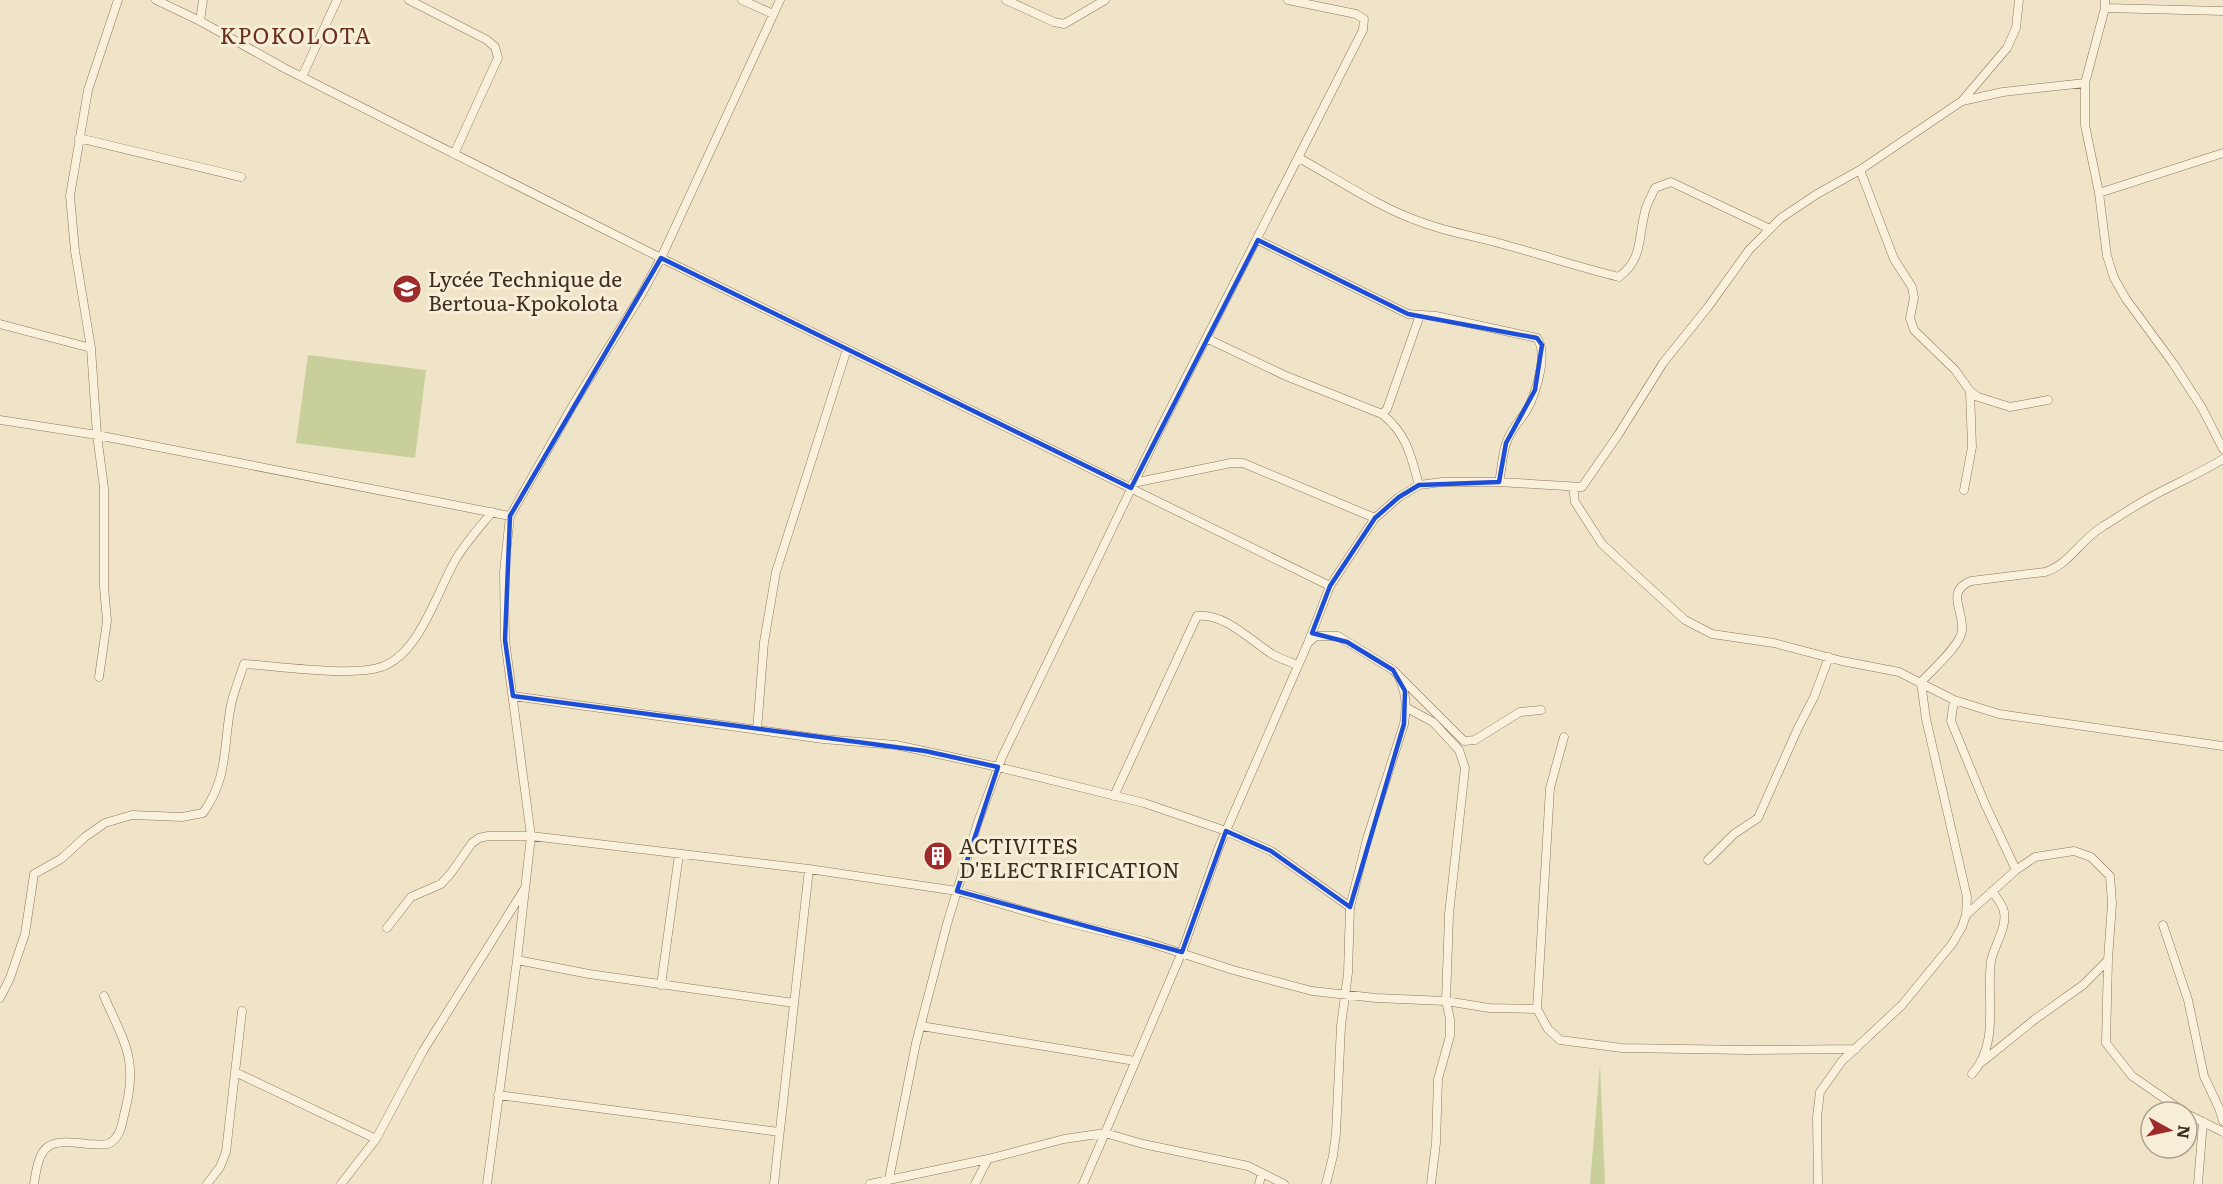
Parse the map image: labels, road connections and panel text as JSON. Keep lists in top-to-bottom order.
{
  "districts": ["KPOKOLOTA"],
  "places": {
    "school or university": ["Lycée Technique de Bertoua-Kpokolota"],
    "building": ["ACTIVITES D'ELECTRIFICATION"]
  },
  "north": "right"
}
